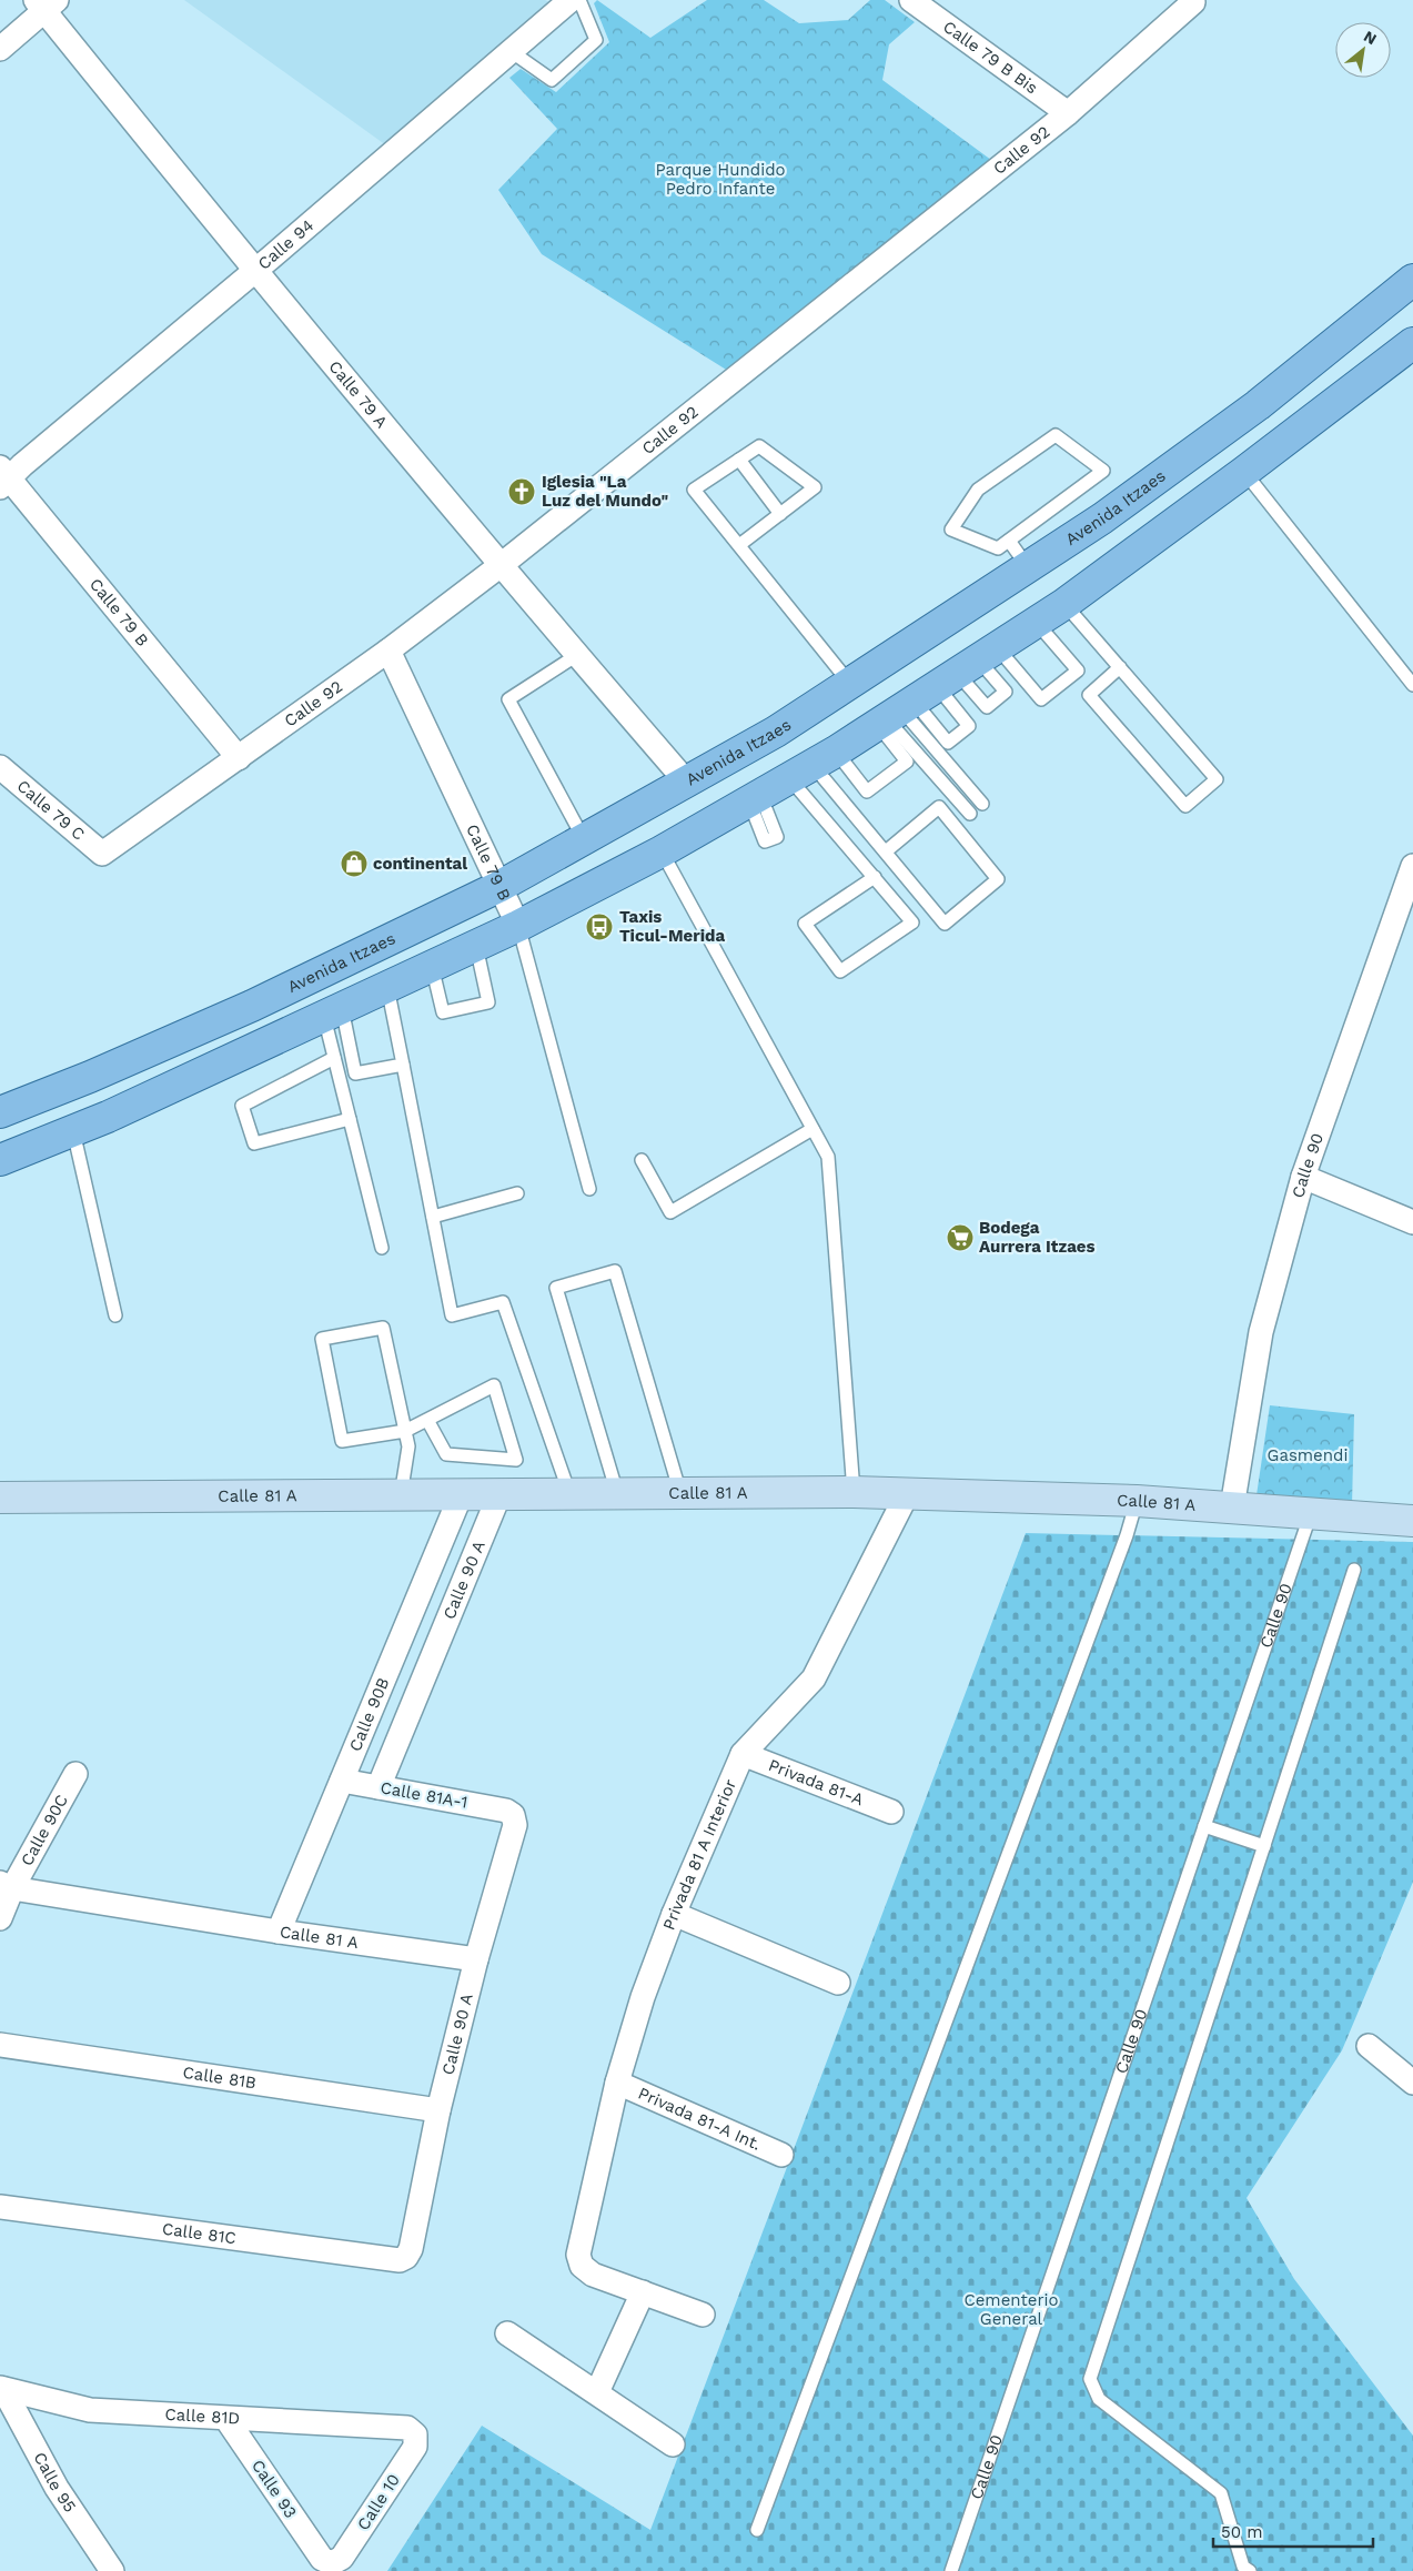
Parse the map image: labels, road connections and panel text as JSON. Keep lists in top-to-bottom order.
{
  "streets": {
    "main road": ["Avenida Itzaes"],
    "street": [
      "Calle 79 B Bis",
      "Calle 92",
      "Calle 94",
      "Calle 79 A",
      "Calle 79 B",
      "Calle 79 C",
      "Calle 90",
      "Calle 81 A",
      "Calle 90 A",
      "Calle 90B",
      "Privada 81-A",
      "Calle 81A-1",
      "Calle 90C",
      "Privada 81 A Interior",
      "Calle 81B",
      "Privada 81-A Int.",
      "Calle 81C",
      "Calle 81D",
      "Calle 95",
      "Calle 93",
      "Calle 10"
    ]
  },
  "crossings": [
    ["Calle 79 B Bis", "Calle 92"],
    ["Calle 92", "Calle 79 A"],
    ["Calle 92", "Calle 79 B"],
    ["Calle 92", "Calle 79 C"],
    ["Calle 94", "Calle 79 A"],
    ["Calle 94", "Calle 79 B"],
    ["Calle 79 A", "Avenida Itzaes"],
    ["Avenida Itzaes", "Calle 79 B"],
    ["Calle 90", "Calle 81 A"],
    ["Calle 81 A", "Calle 90 A"],
    ["Calle 81 A", "Calle 90B"],
    ["Calle 81 A", "Calle 90C"],
    ["Calle 81 A", "Privada 81 A Interior"],
    ["Calle 90 A", "Calle 81A-1"],
    ["Calle 90 A", "Calle 81B"],
    ["Calle 90 A", "Calle 81C"],
    ["Calle 90B", "Calle 81A-1"],
    ["Privada 81-A", "Privada 81 A Interior"],
    ["Privada 81 A Interior", "Privada 81-A Int."],
    ["Calle 81D", "Calle 95"],
    ["Calle 81D", "Calle 93"],
    ["Calle 81D", "Calle 10"],
    ["Calle 93", "Calle 10"]
  ],
  "parks": ["Parque Hundido Pedro Infante", "Gasmendi", "Cementerio General"],
  "places": {
    "church": ["Iglesia \"La Luz del Mundo\""],
    "shop": ["continental"],
    "bus stop": ["Taxis Ticul-Merida"],
    "supermarket": ["Bodega Aurrera Itzaes"]
  },
  "scale_bar": "50 m",
  "north": "top right"
}
